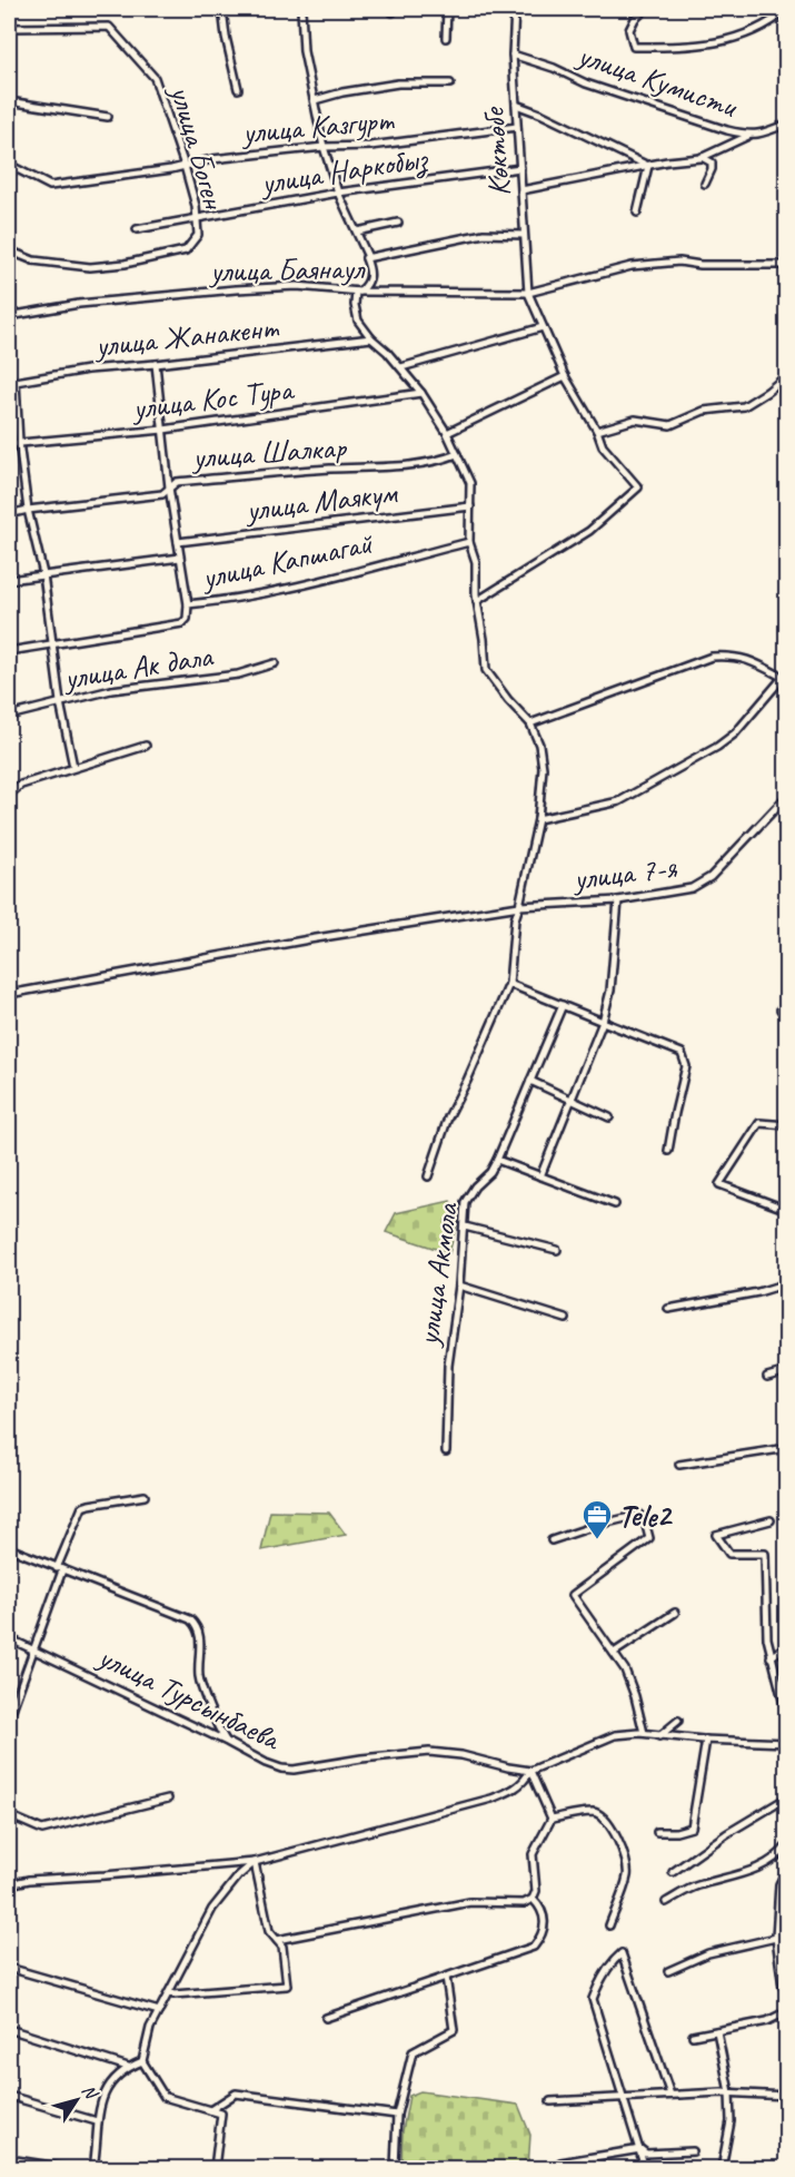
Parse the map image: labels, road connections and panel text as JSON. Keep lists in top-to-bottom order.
{
  "streets": {
    "street": [
      "улица Кумисти",
      "улица Казгурт",
      "улица Боген",
      "Көктөбе",
      "улица Наркобыз",
      "улица Баянаул",
      "улица Жанакент",
      "улица Кос Тура",
      "улица Шалкар",
      "улица Маякум",
      "улица Капшагай",
      "улица Ак дала",
      "улица 7-я",
      "улица Акмола",
      "улица Турсынбаева"
    ]
  },
  "crossings": [
    ["улица Кумисти", "Көктөбе"],
    ["улица Казгурт", "улица Боген"],
    ["улица Казгурт", "Көктөбе"],
    ["улица Боген", "улица Наркобыз"],
    ["Көктөбе", "улица Наркобыз"],
    ["Көктөбе", "улица Баянаул"]
  ],
  "places": {
    "office": ["Tele2"]
  },
  "north": "top right"
}
